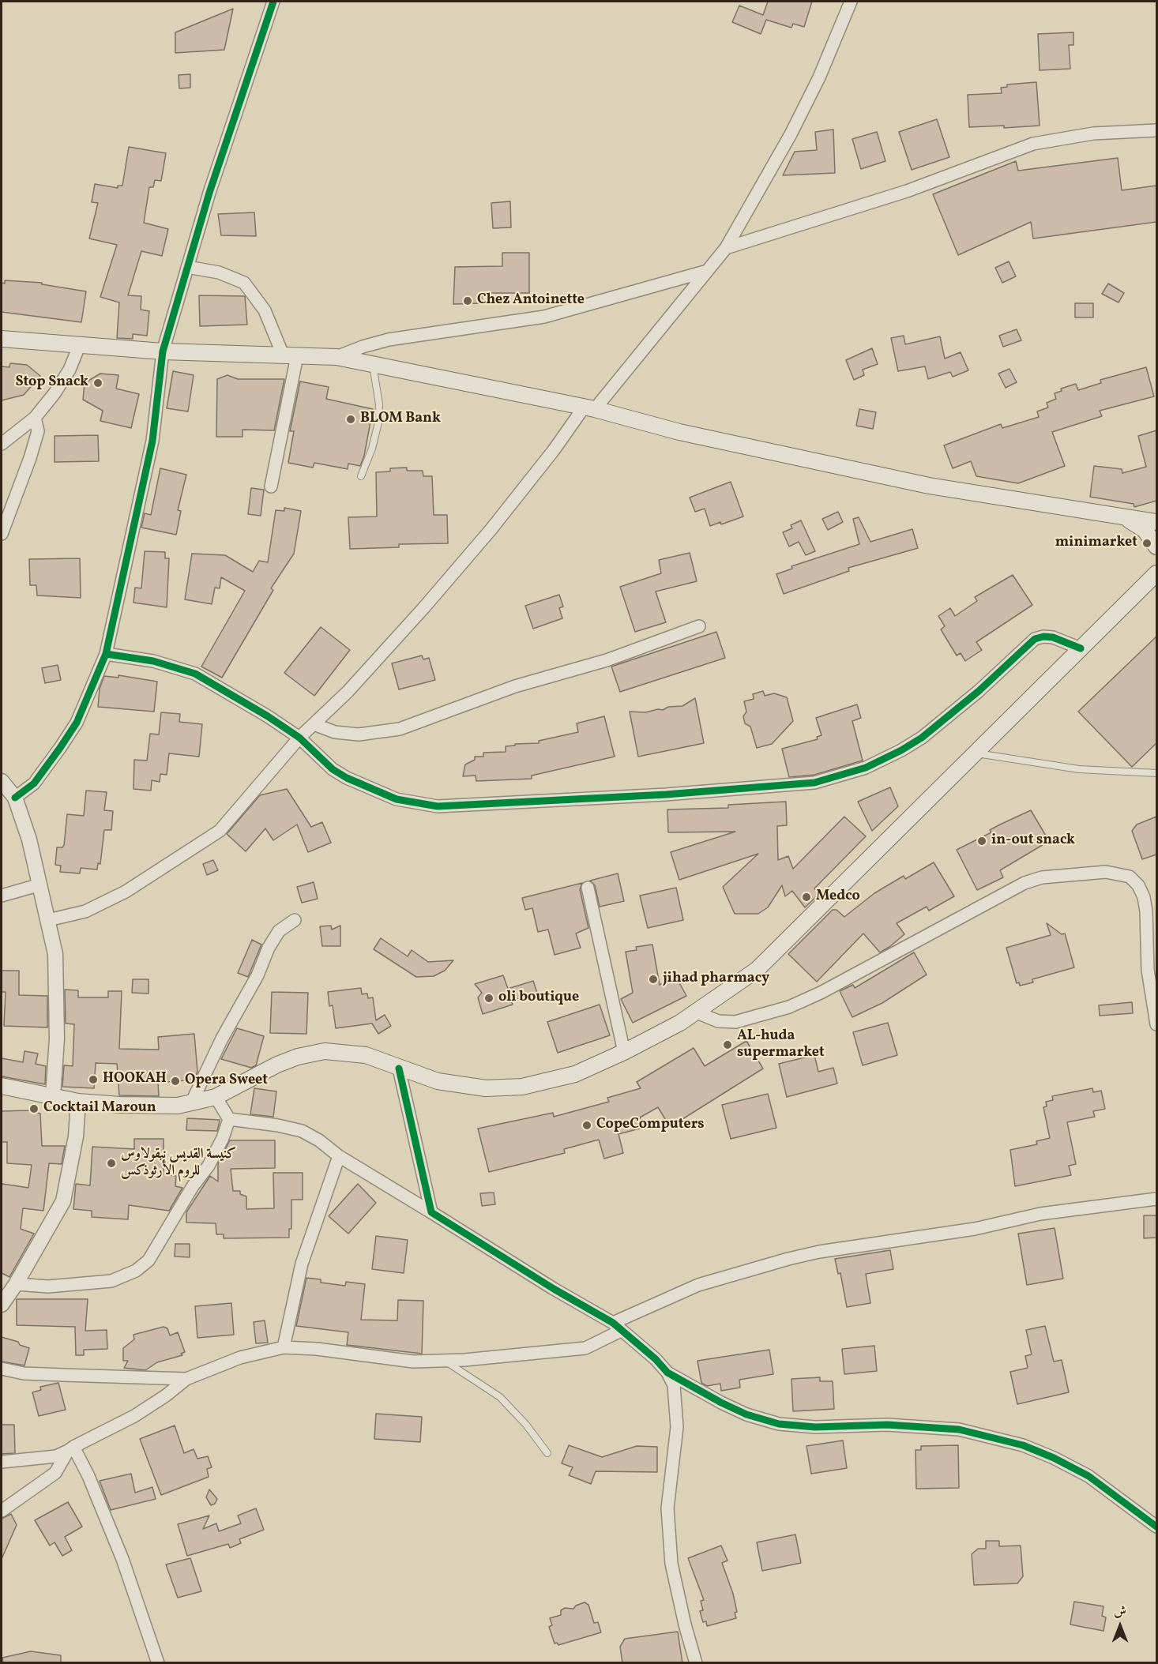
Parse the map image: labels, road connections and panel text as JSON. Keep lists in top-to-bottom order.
{
  "places": [
    "Chez Antoinette",
    "Stop Snack",
    "BLOM Bank",
    "minimarket",
    "in-out snack",
    "Medco",
    "jihad pharmacy",
    "oli boutique",
    "AL-huda supermarket",
    "HOOKAH",
    "Opera Sweet",
    "Cocktail Maroun",
    "CopeComputers",
    "كنيسة القديس نيقولاوس للروم الأرثوذكس"
  ],
  "north": "top"
}
